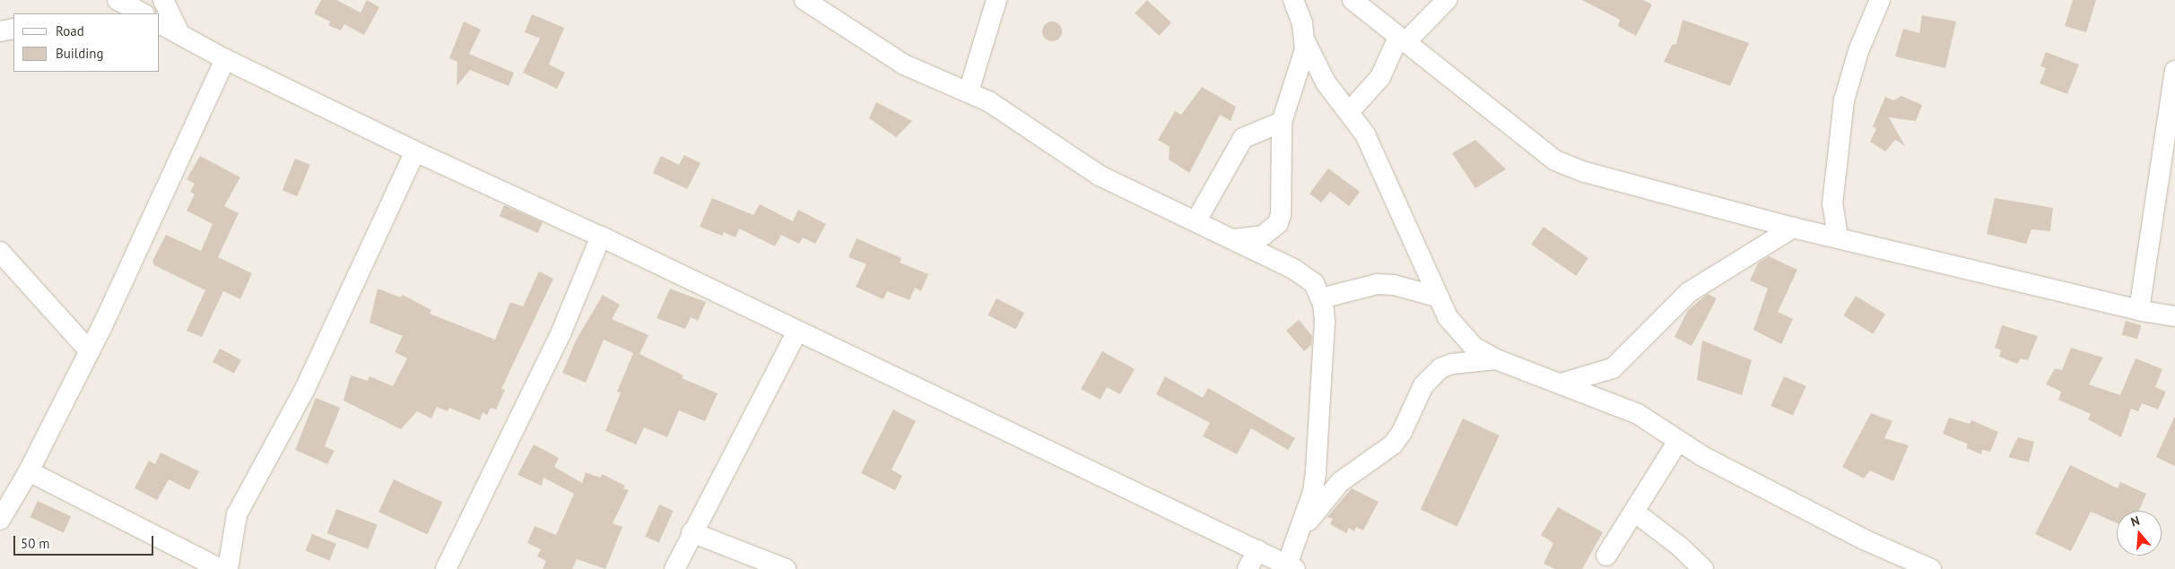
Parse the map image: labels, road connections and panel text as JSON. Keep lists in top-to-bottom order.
{
  "legend": ["Road", "Building"],
  "scale_bar": "50 m",
  "north": "top"
}
